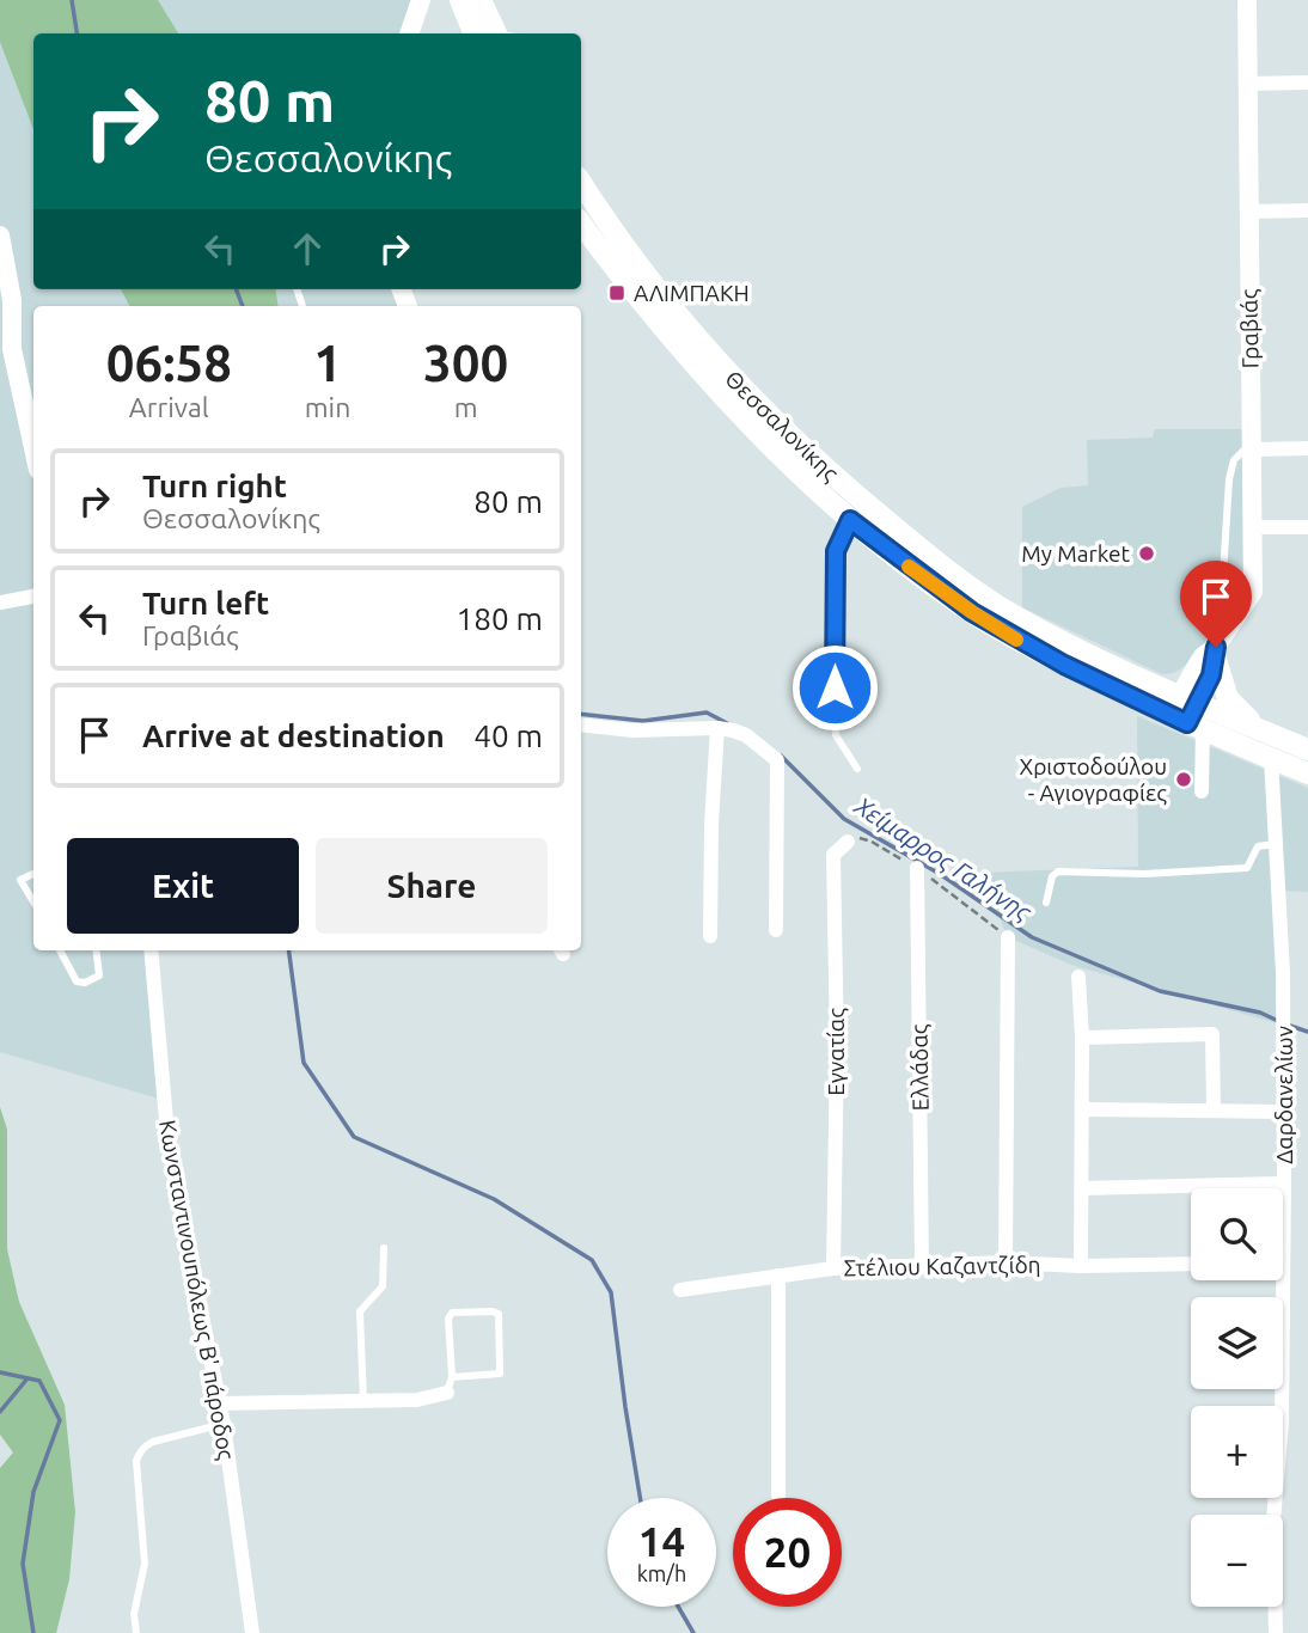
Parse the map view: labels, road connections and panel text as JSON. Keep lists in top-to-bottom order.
{
  "streets": {
    "main road": ["Θεσσαλονίκης"],
    "street": [
      "Γραβιάς",
      "Εγνατίας",
      "Ελλάδας",
      "Δαρδανελίων",
      "Στέλιου Καζαντζίδη",
      "Κωνσταντινουπόλεως Β' πάροδος"
    ]
  },
  "crossings": [
    ["Γραβιάς", "Θεσσαλονίκης"],
    ["Θεσσαλονίκης", "Δαρδανελίων"],
    ["Εγνατίας", "Στέλιου Καζαντζίδη"],
    ["Ελλάδας", "Στέλιου Καζαντζίδη"]
  ],
  "water": ["Χείμαρρος Γαλήνης"],
  "places": {
    "transit": ["ΑΛΙΜΠΑΚΗ"],
    "other": ["My Market", "Χριστοδούλου - Αγιογραφίες"]
  },
  "page": {
    "turn": ["80 m", "Θεσσαλονίκης"],
    "eta": [
      "06:58",
      "Arrival",
      "1",
      "min",
      "300",
      "m"
    ],
    "list": [
      {
        "name": "Turn right",
        "note": "Θεσσαλονίκης",
        "value": "80 m"
      },
      {
        "name": "Turn left",
        "note": "Γραβιάς",
        "value": "180 m"
      },
      {
        "name": "Arrive at destination",
        "value": "40 m"
      }
    ],
    "buttons": ["Exit", "Share"],
    "map_buttons": ["+", "−"],
    "speed": "14 km/h",
    "limit": "20"
  }
}
